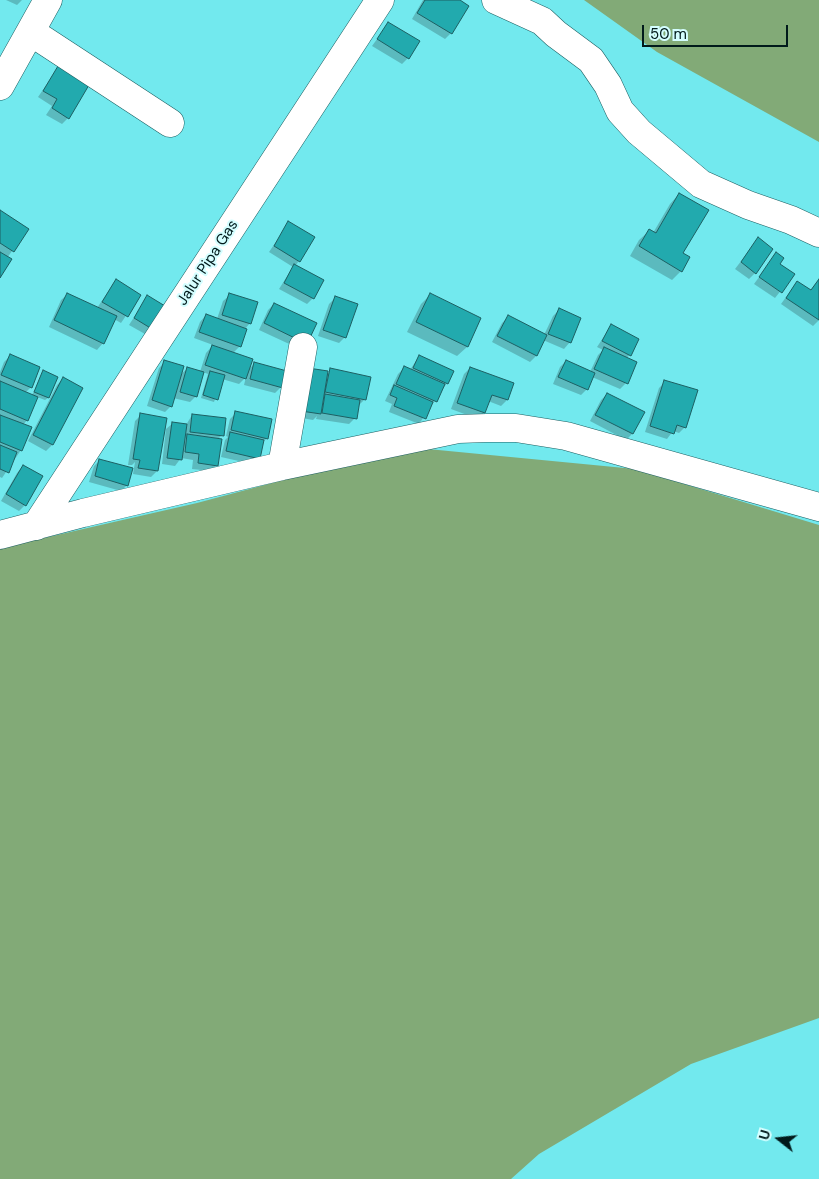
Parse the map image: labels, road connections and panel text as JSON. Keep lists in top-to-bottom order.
{
  "streets": {
    "street": ["Jalur Pipa Gas"]
  },
  "scale_bar": "50 m",
  "north": "left"
}
